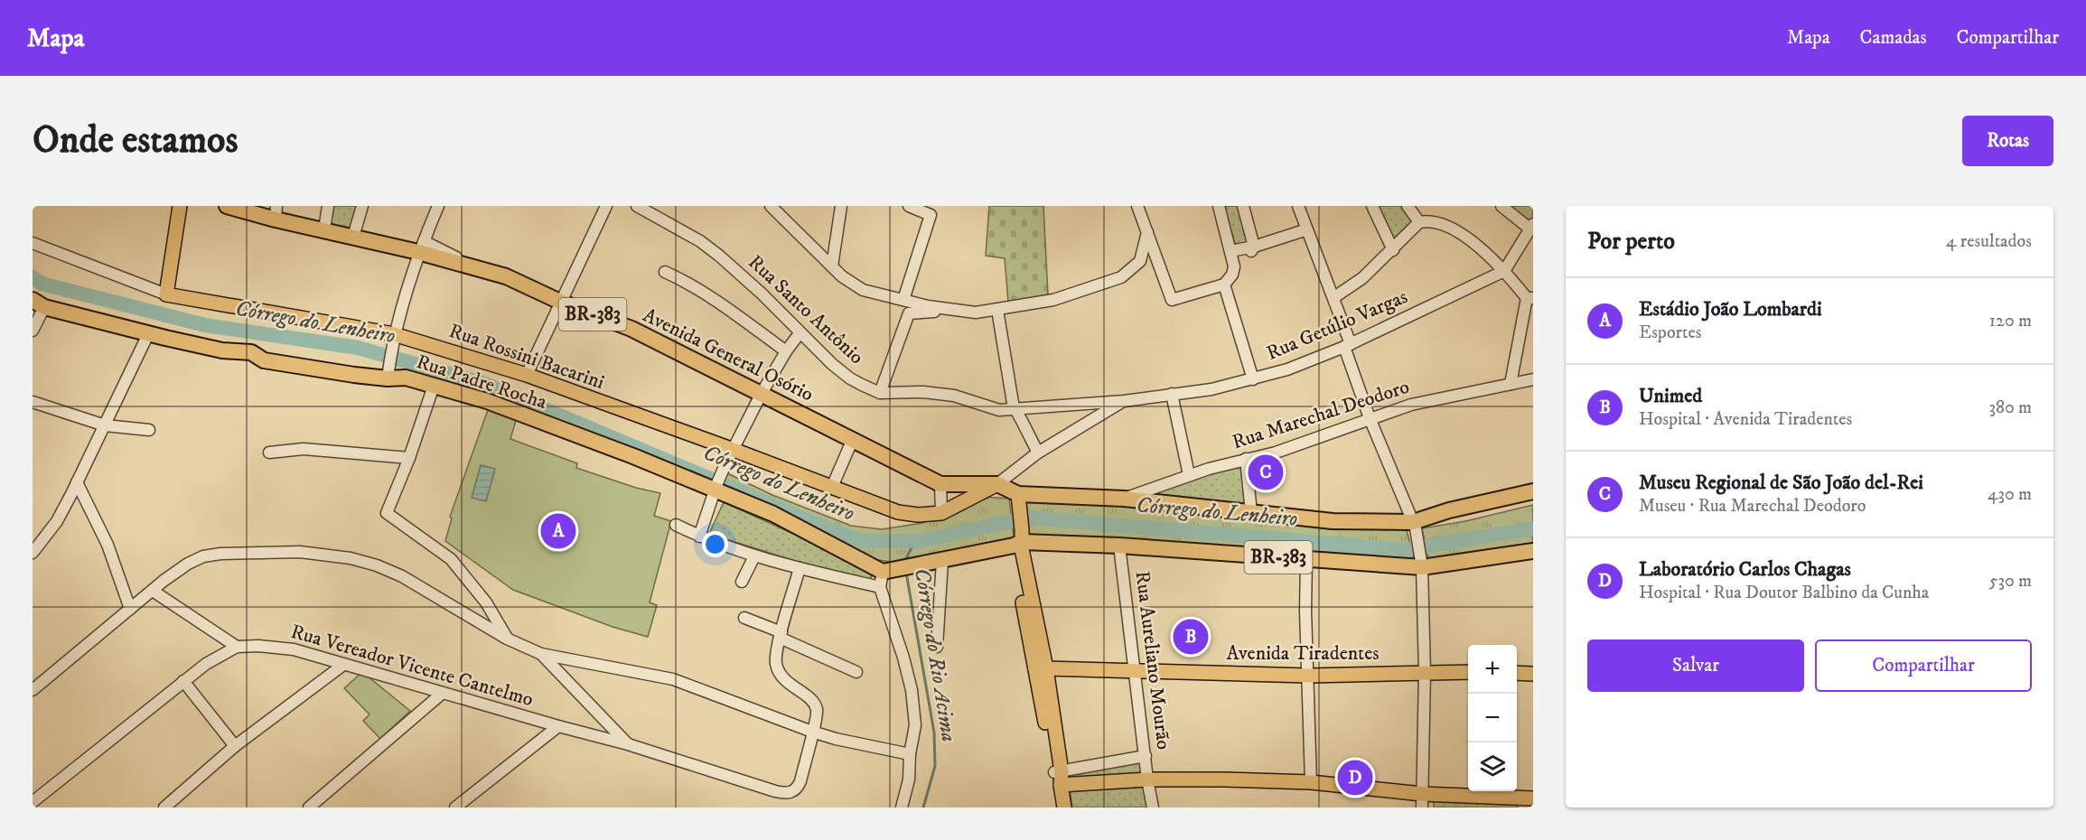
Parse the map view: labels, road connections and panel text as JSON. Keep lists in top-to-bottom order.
{
  "streets": {
    "highway": ["BR-383", "Avenida General Osório", "Rua Padre Rocha"],
    "main road": ["Rua Rossini Bacarini", "Avenida Tiradentes"],
    "street": [
      "Rua Santo Antônio",
      "Rua Getúlio Vargas",
      "Rua Marechal Deodoro",
      "Rua Aureliano Mourão",
      "Rua Vereador Vicente Cantelmo"
    ]
  },
  "crossings": [
    ["Rua Santo Antônio", "Rua Getúlio Vargas"],
    ["BR-383", "Avenida General Osório"],
    ["BR-383", "Rua Padre Rocha"],
    ["BR-383", "Rua Marechal Deodoro"],
    ["BR-383", "Rua Aureliano Mourão"],
    ["Avenida General Osório", "Rua Rossini Bacarini"],
    ["Avenida Tiradentes", "Rua Aureliano Mourão"]
  ],
  "water": ["Córrego do Lenheiro", "Córrego do Rio Acima"],
  "page": {
    "header": "Mapa",
    "nav": ["Mapa", "Camadas", "Compartilhar"],
    "buttons": [
      "Rotas",
      ["Salvar", "Compartilhar"]
    ],
    "title": "Onde estamos",
    "heading": ["Por perto", "4 resultados"],
    "list": [
      {
        "mark": "A",
        "name": "Estádio João Lombardi",
        "note": "Esportes",
        "value": "120 m"
      },
      {
        "mark": "B",
        "name": "Unimed",
        "note": "Hospital · Avenida Tiradentes",
        "value": "380 m"
      },
      {
        "mark": "C",
        "name": "Museu Regional de São João del-Rei",
        "note": "Museu · Rua Marechal Deodoro",
        "value": "430 m"
      },
      {
        "mark": "D",
        "name": "Laboratório Carlos Chagas",
        "note": "Hospital · Rua Doutor Balbino da Cunha",
        "value": "530 m"
      }
    ],
    "pins": [
      "C",
      "A",
      "B",
      "D"
    ],
    "map_buttons": ["+", "−"]
  }
}
